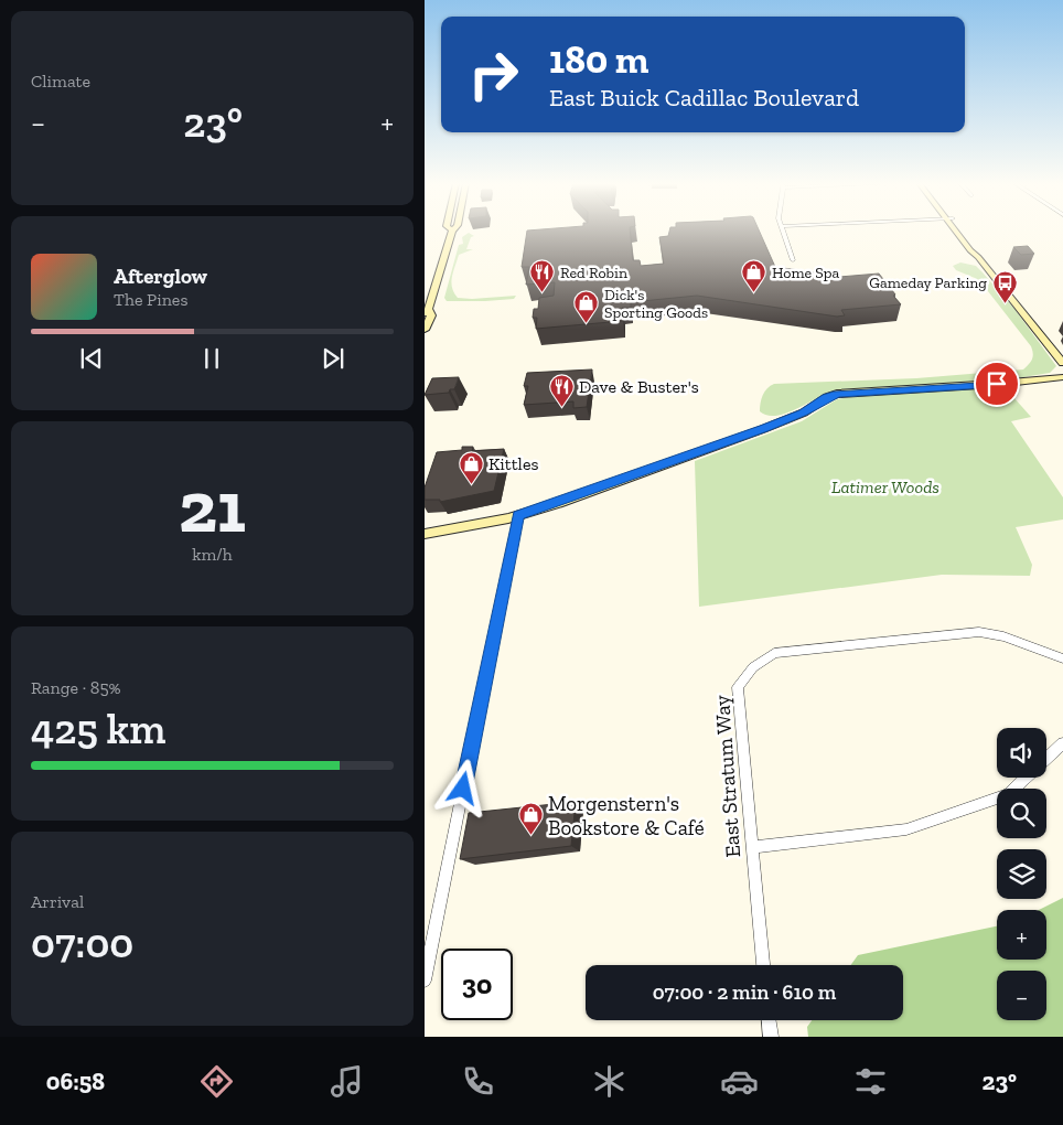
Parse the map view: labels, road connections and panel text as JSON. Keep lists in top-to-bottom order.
{
  "streets": {
    "street": ["East Stratum Way"]
  },
  "parks": ["Latimer Woods"],
  "places": {
    "restaurant": ["Red Robin", "Dave & Buster's"],
    "shop": [
      "Home Spa",
      "Dick's Sporting Goods",
      "Kittles",
      "Morgenstern's Bookstore & Café"
    ],
    "bus stop": ["Gameday Parking"]
  },
  "page": {
    "tile": [
      "Climate",
      ["21", "km/h"],
      ["Range · 85%", "425 km"],
      ["Arrival", "07:00"]
    ],
    "turn": ["180 m", "East Buick Cadillac Boulevard"],
    "heat": ["−", "23°", "+"],
    "song": ["Afterglow", "The Pines"],
    "map_buttons": ["+", "−"],
    "limit": "30",
    "trip": "07:00 · 2 min · 610 m",
    "tabs": ["06:58", "23°"]
  }
}
